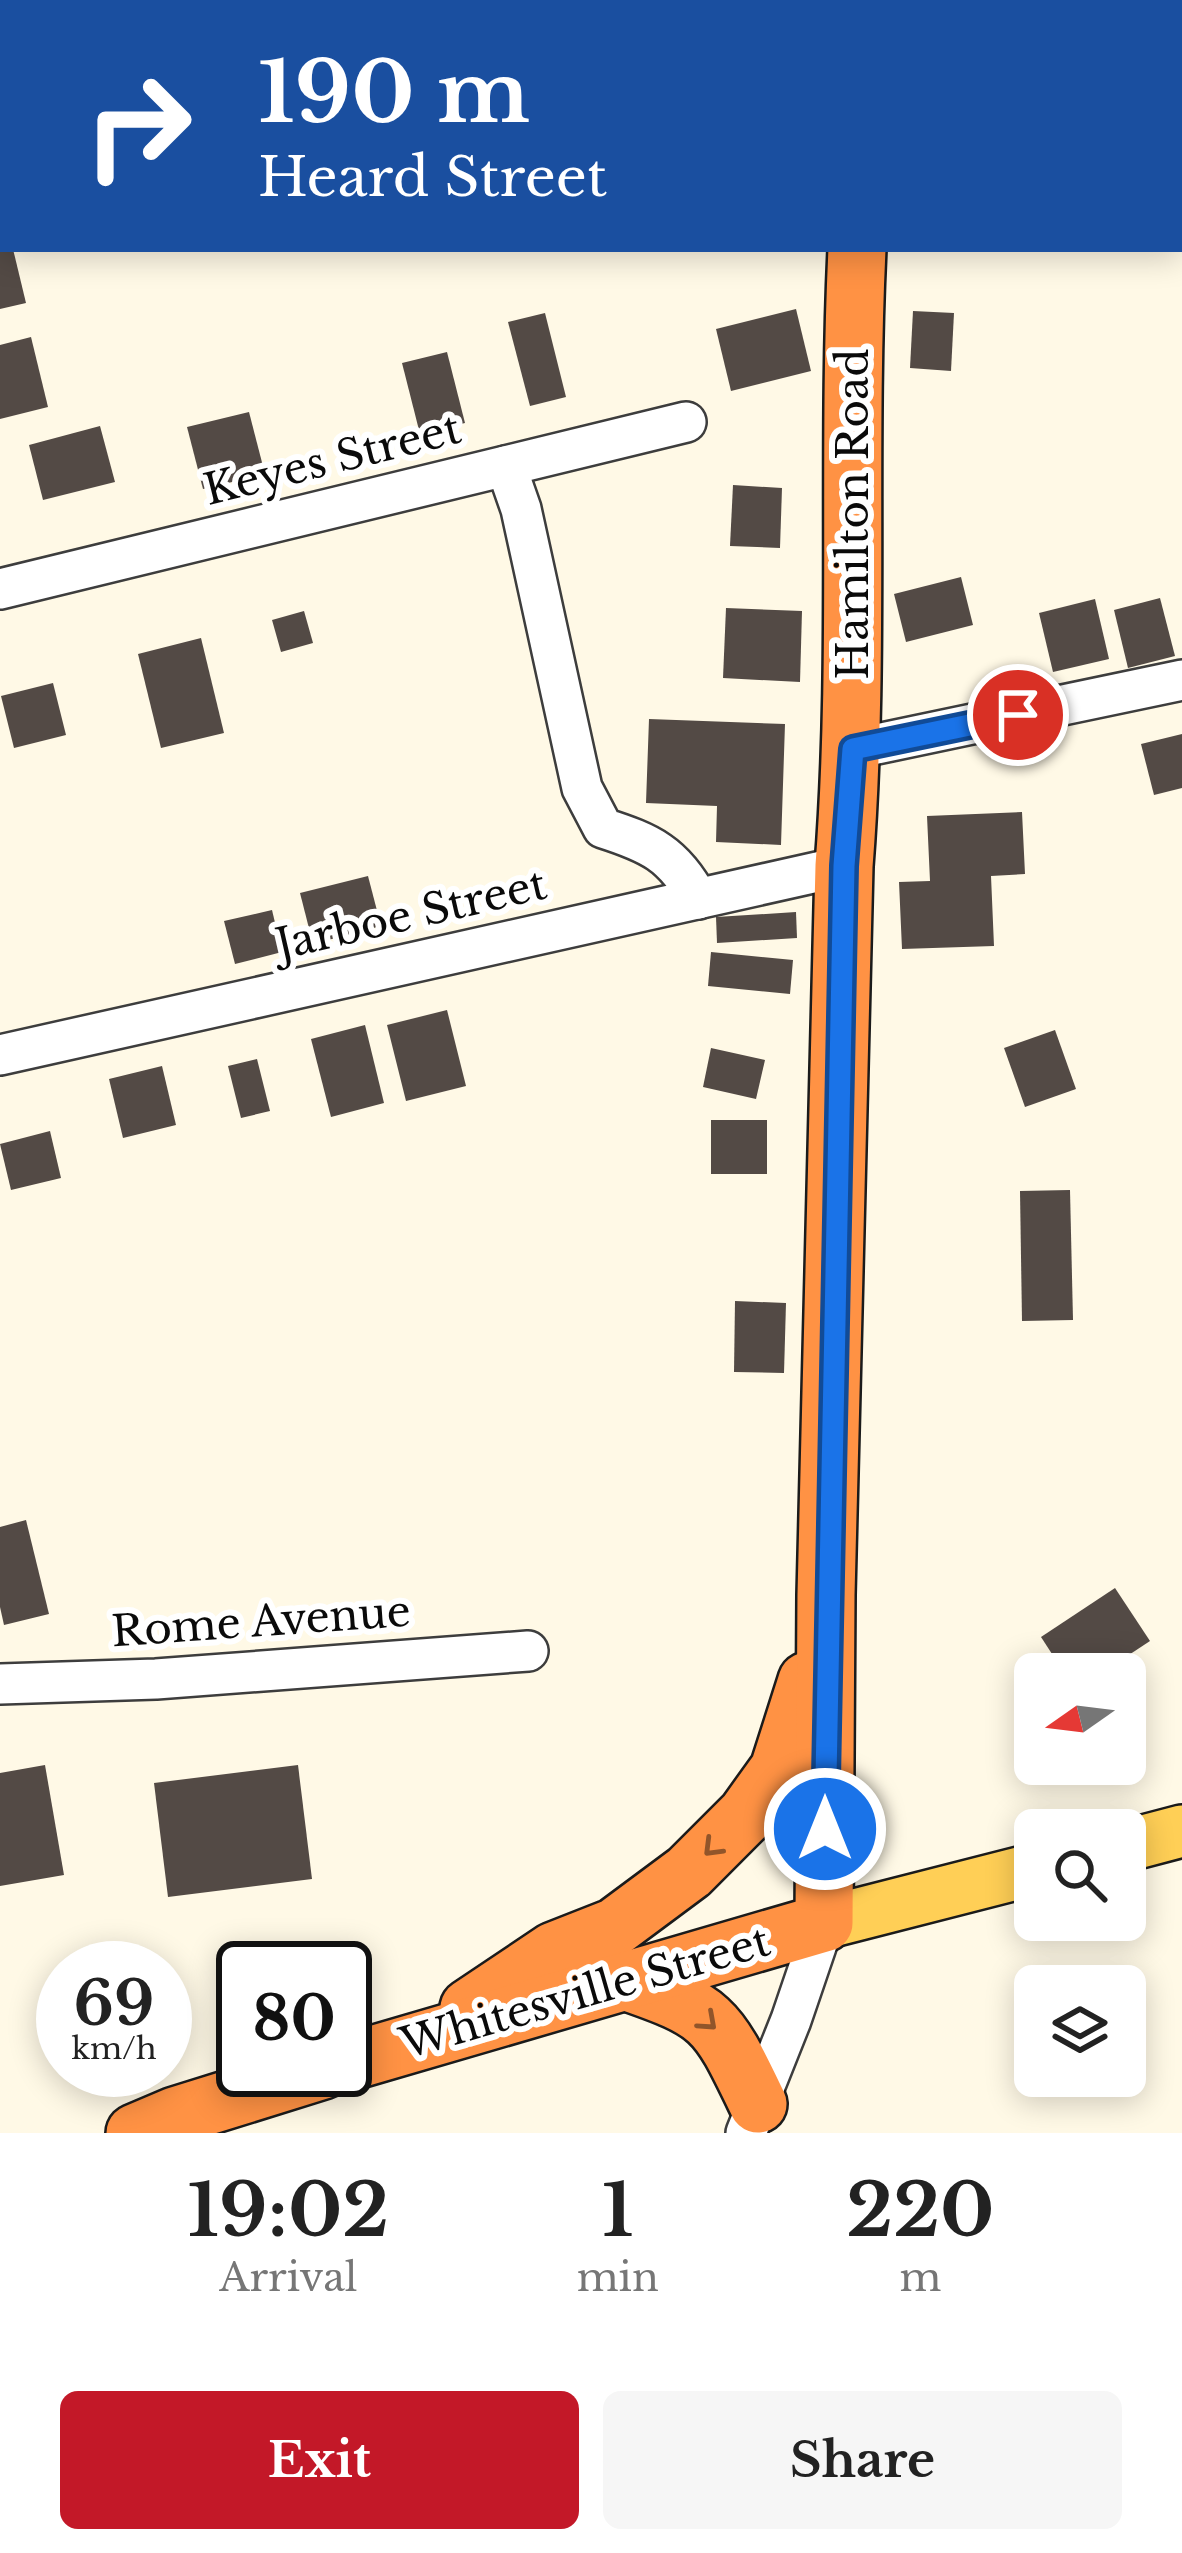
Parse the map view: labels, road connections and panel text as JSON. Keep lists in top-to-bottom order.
{
  "streets": {
    "highway": ["Hamilton Road", "Whitesville Street"],
    "street": ["Keyes Street", "Jarboe Street", "Rome Avenue"]
  },
  "crossings": [
    ["Hamilton Road", "Jarboe Street"],
    ["Hamilton Road", "Whitesville Street"]
  ],
  "north": "left",
  "page": {
    "turn": ["190 m", "Heard Street"],
    "speed": "69 km/h",
    "limit": "80",
    "eta": [
      "19:02",
      "Arrival",
      "1",
      "min",
      "220",
      "m"
    ],
    "buttons": ["Exit", "Share"]
  }
}
